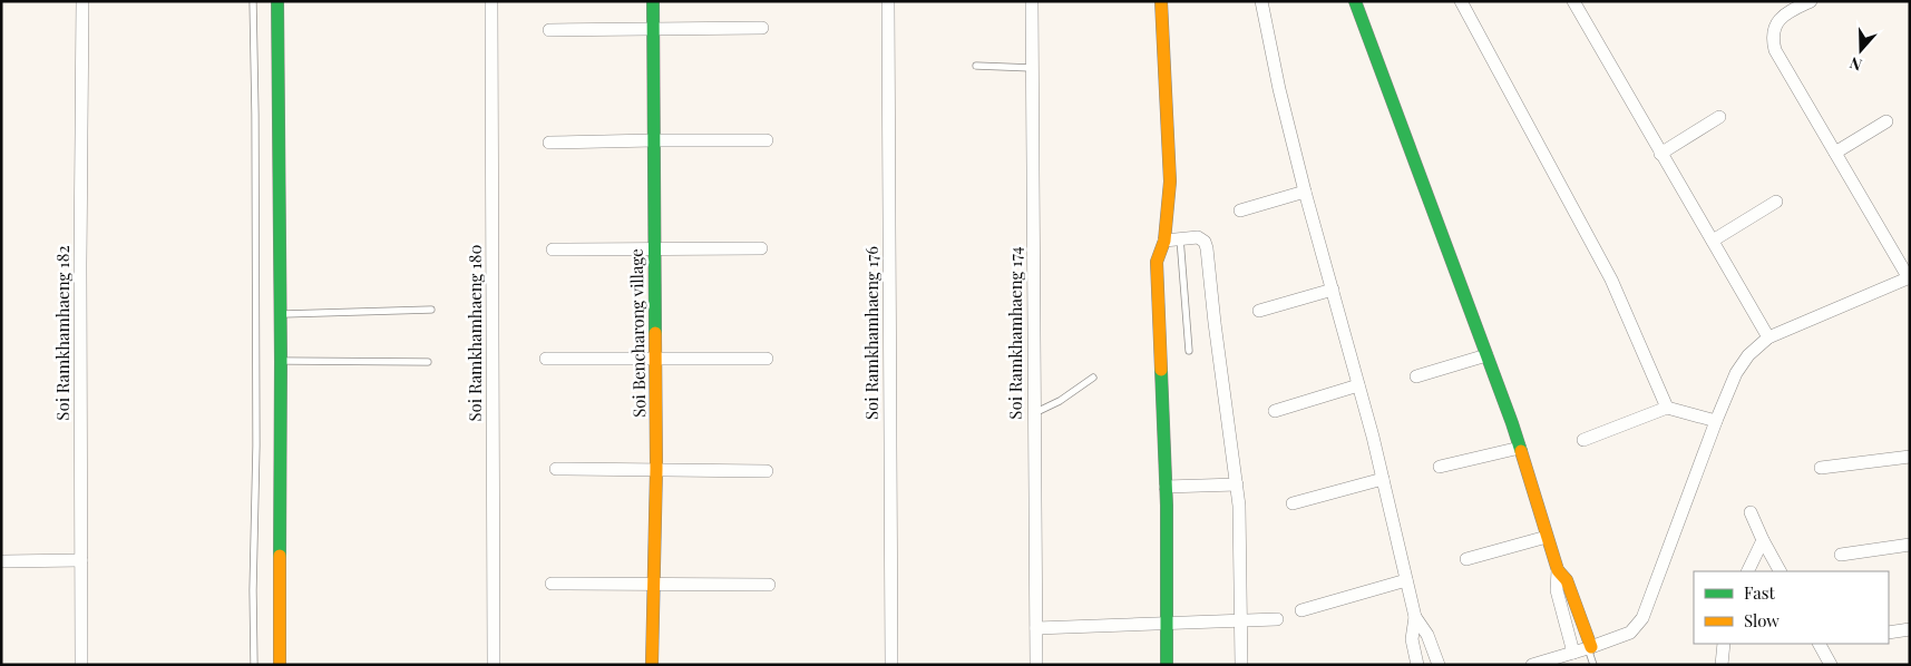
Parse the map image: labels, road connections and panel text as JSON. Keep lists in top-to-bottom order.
{
  "streets": {
    "street": [
      "Soi Ramkhamhaeng 182",
      "Soi Ramkhamhaeng 180",
      "Soi Bencharong village",
      "Soi Ramkhamhaeng 176",
      "Soi Ramkhamhaeng 174"
    ]
  },
  "legend": ["Fast", "Slow"],
  "north": "bottom"
}
